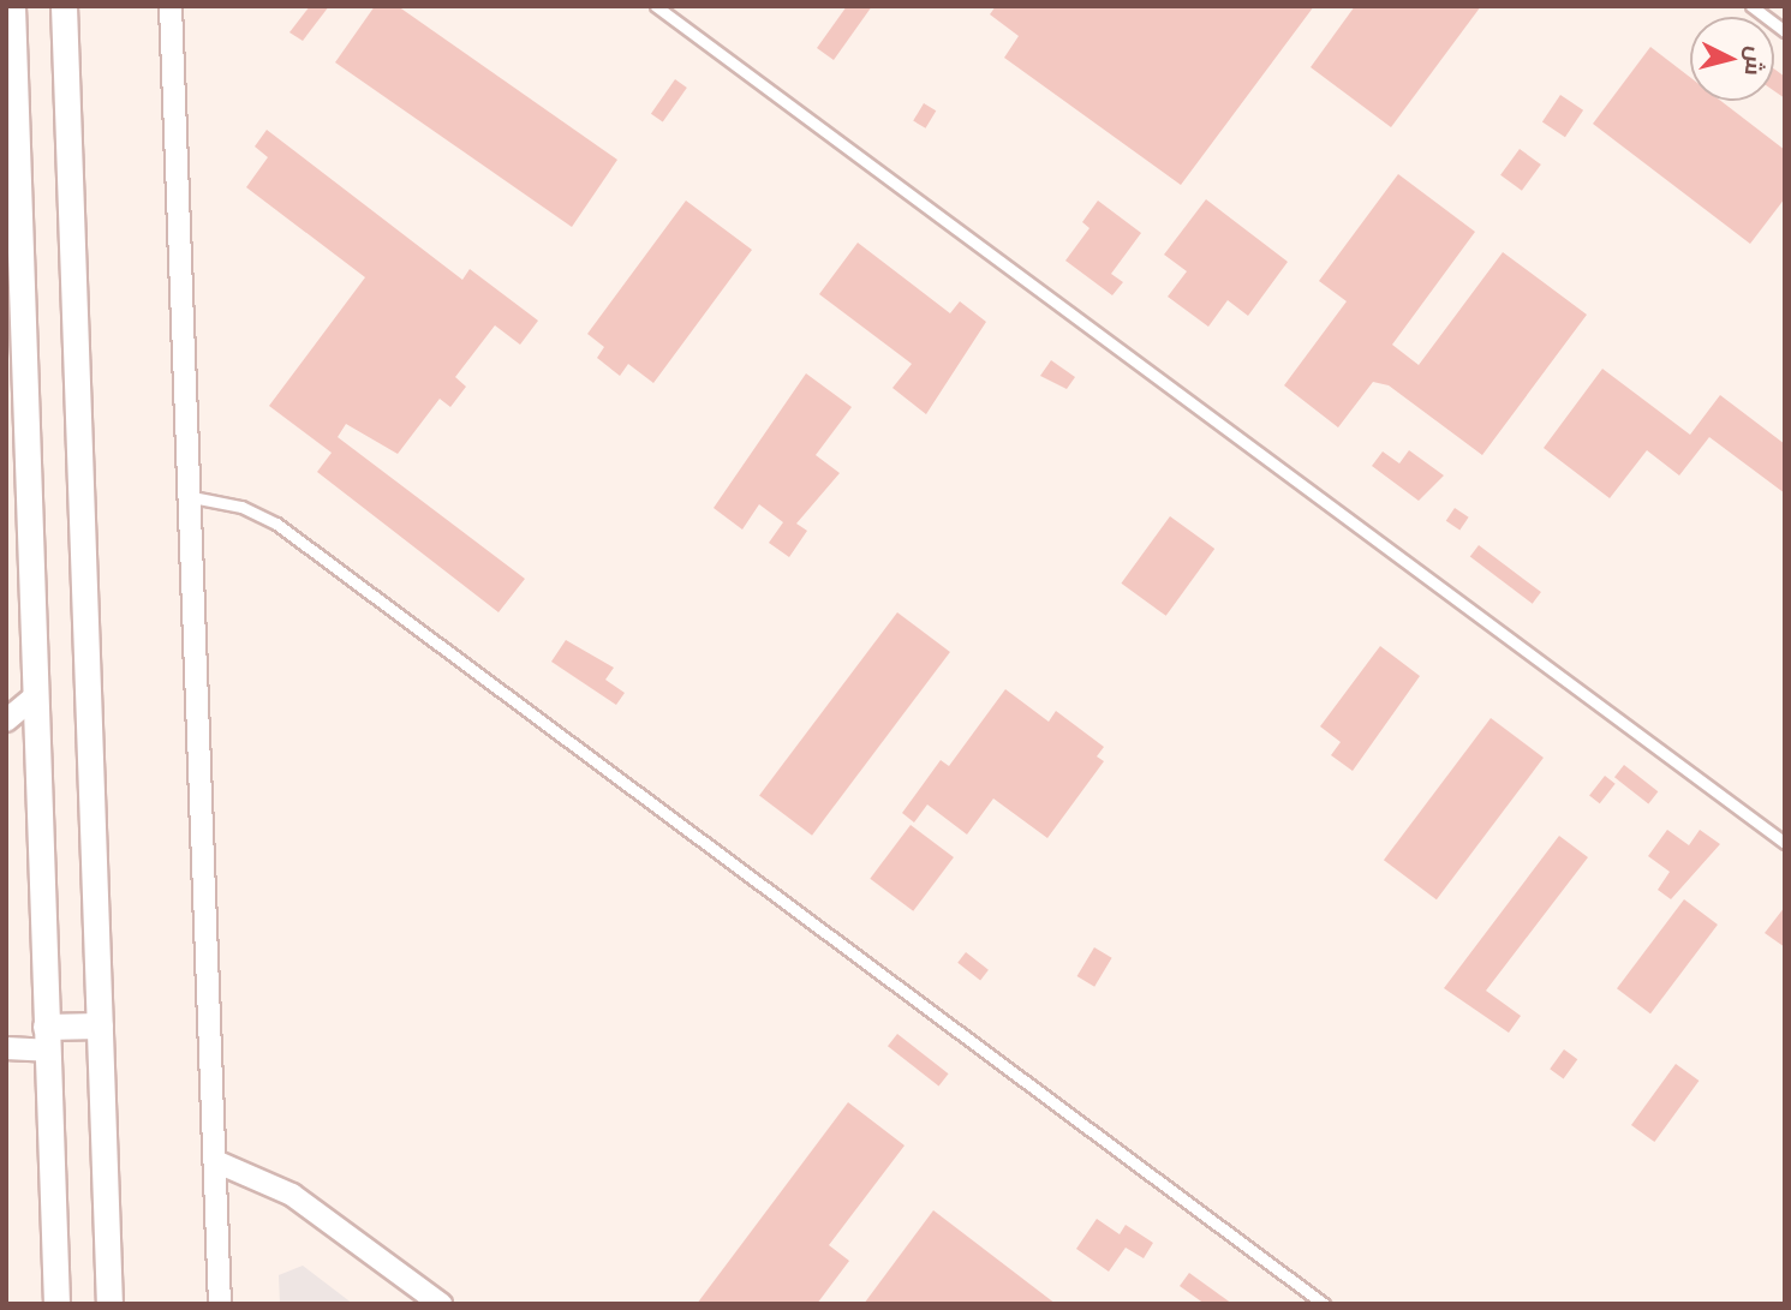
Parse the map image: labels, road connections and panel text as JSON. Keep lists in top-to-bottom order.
{
  "north": "right"
}
